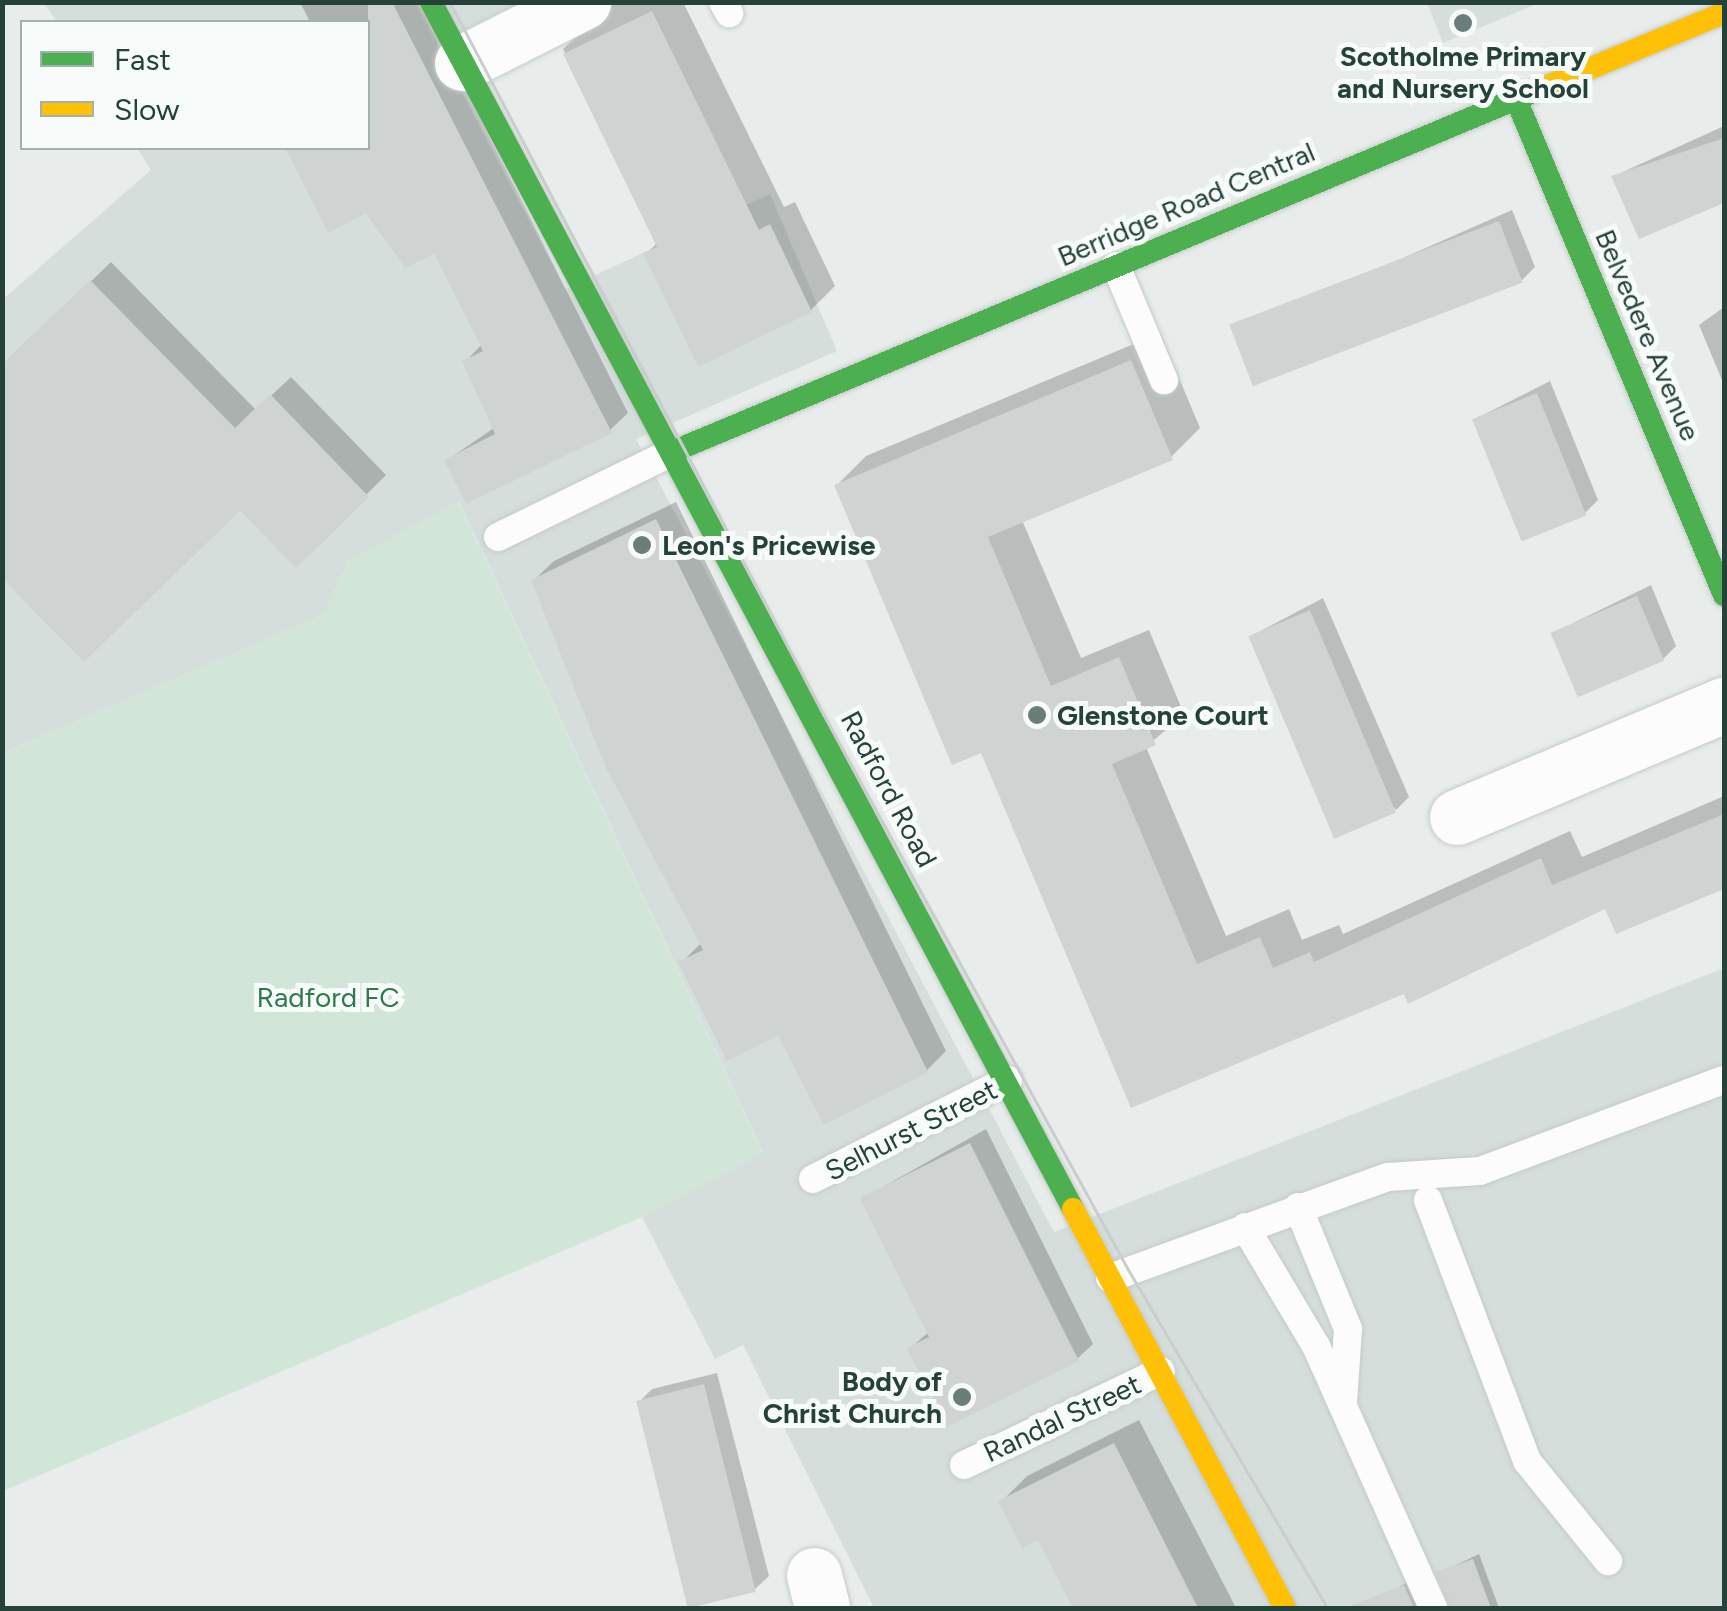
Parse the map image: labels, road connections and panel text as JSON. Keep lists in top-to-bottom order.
{
  "streets": {
    "street": ["Berridge Road Central", "Belvedere Avenue", "Radford Road"],
    "lane": ["Selhurst Street", "Randal Street"]
  },
  "crossings": [
    ["Berridge Road Central", "Belvedere Avenue"],
    ["Berridge Road Central", "Radford Road"],
    ["Radford Road", "Selhurst Street"],
    ["Radford Road", "Randal Street"]
  ],
  "parks": ["Radford FC"],
  "places": [
    "Scotholme Primary and Nursery School",
    "Leon's Pricewise",
    "Glenstone Court",
    "Body of Christ Church"
  ],
  "legend": ["Fast", "Slow"]
}
